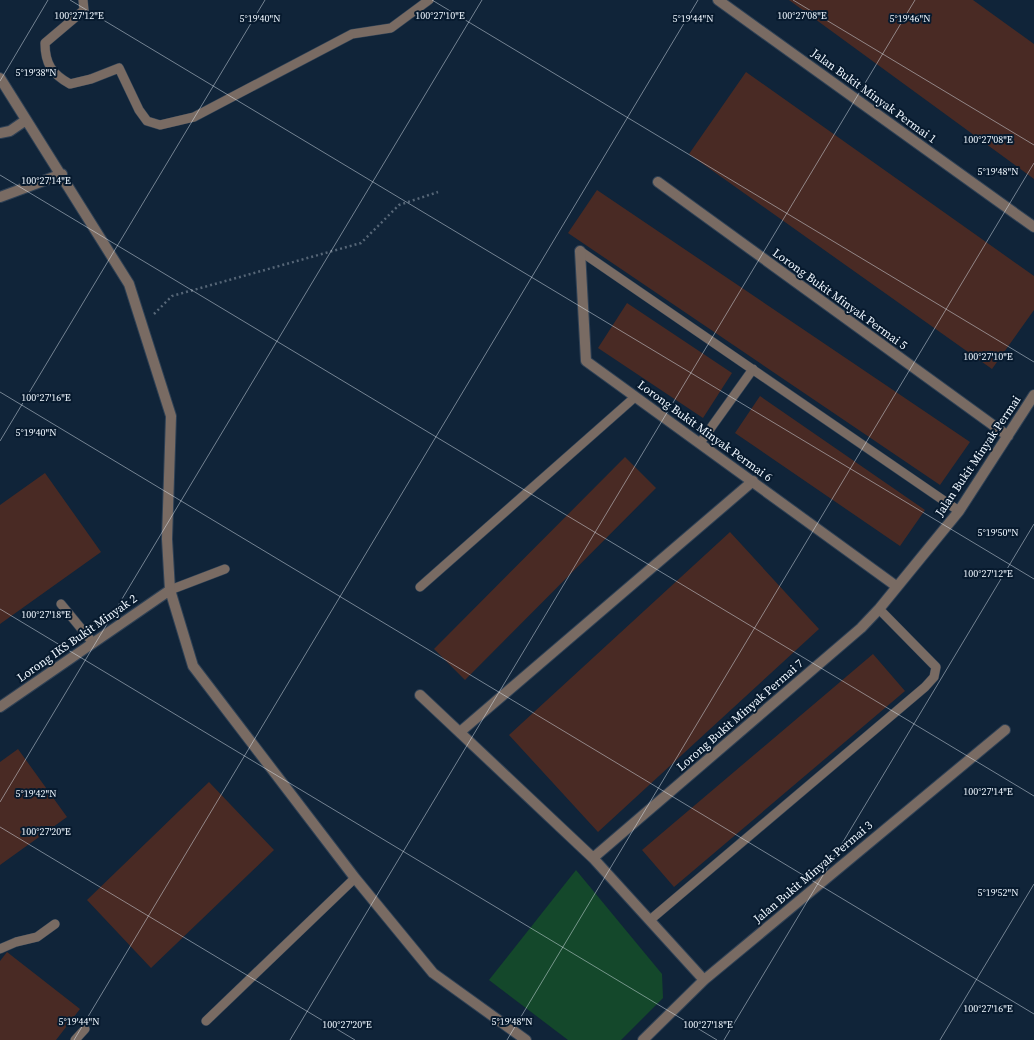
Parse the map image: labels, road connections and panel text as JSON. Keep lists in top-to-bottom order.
{
  "streets": {
    "street": [
      "Jalan Bukit Minyak Permai 1",
      "Lorong Bukit Minyak Permai 5",
      "Lorong Bukit Minyak Permai 6",
      "Jalan Bukit Minyak Permai",
      "Lorong IKS Bukit Minyak 2",
      "Lorong Bukit Minyak Permai 7",
      "Jalan Bukit Minyak Permai 3"
    ]
  },
  "crossings": [
    ["Lorong Bukit Minyak Permai 5", "Jalan Bukit Minyak Permai"],
    ["Lorong Bukit Minyak Permai 6", "Jalan Bukit Minyak Permai"],
    ["Lorong Bukit Minyak Permai 6", "Lorong Bukit Minyak Permai 7"],
    ["Jalan Bukit Minyak Permai", "Lorong Bukit Minyak Permai 7"]
  ],
  "coordinates": [
    "100°27'12\"E",
    "100°27'10\"E",
    "100°27'08\"E",
    "5°19'44\"N",
    "5°19'46\"N",
    "5°19'40\"N",
    "5°19'38\"N",
    "5°19'48\"N",
    "100°27'14\"E",
    "100°27'16\"E",
    "5°19'50\"N",
    "100°27'18\"E",
    "5°19'42\"N",
    "100°27'20\"E",
    "5°19'52\"N"
  ]
}
